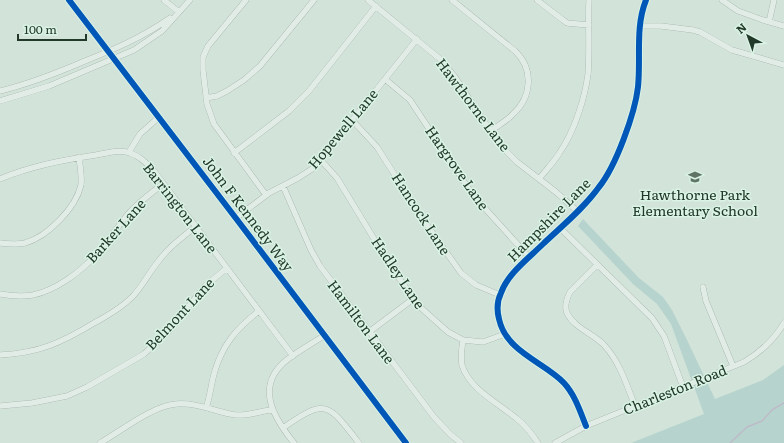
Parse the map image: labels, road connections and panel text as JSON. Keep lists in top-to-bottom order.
{
  "streets": {
    "street": [
      "Hawthorne Lane",
      "Hopewell Lane",
      "Hargrove Lane",
      "Barrington Lane",
      "John F Kennedy Way",
      "Hancock Lane",
      "Hampshire Lane",
      "Barker Lane",
      "Hadley Lane",
      "Belmont Lane",
      "Hamilton Lane",
      "Charleston Road"
    ]
  },
  "crossings": [
    ["Hawthorne Lane", "Hopewell Lane"],
    ["Hawthorne Lane", "Hampshire Lane"],
    ["Hopewell Lane", "Hargrove Lane"],
    ["Hopewell Lane", "John F Kennedy Way"],
    ["Hopewell Lane", "Hancock Lane"],
    ["Hopewell Lane", "Hadley Lane"],
    ["Hopewell Lane", "Hamilton Lane"],
    ["Hargrove Lane", "Hampshire Lane"],
    ["Barrington Lane", "Barker Lane"],
    ["Barrington Lane", "Belmont Lane"],
    ["Hancock Lane", "Hampshire Lane"],
    ["Hampshire Lane", "Hadley Lane"],
    ["Hampshire Lane", "Charleston Road"]
  ],
  "places": {
    "school or university": ["Hawthorne Park Elementary School"]
  },
  "scale_bar": "100 m",
  "north": "top left"
}
